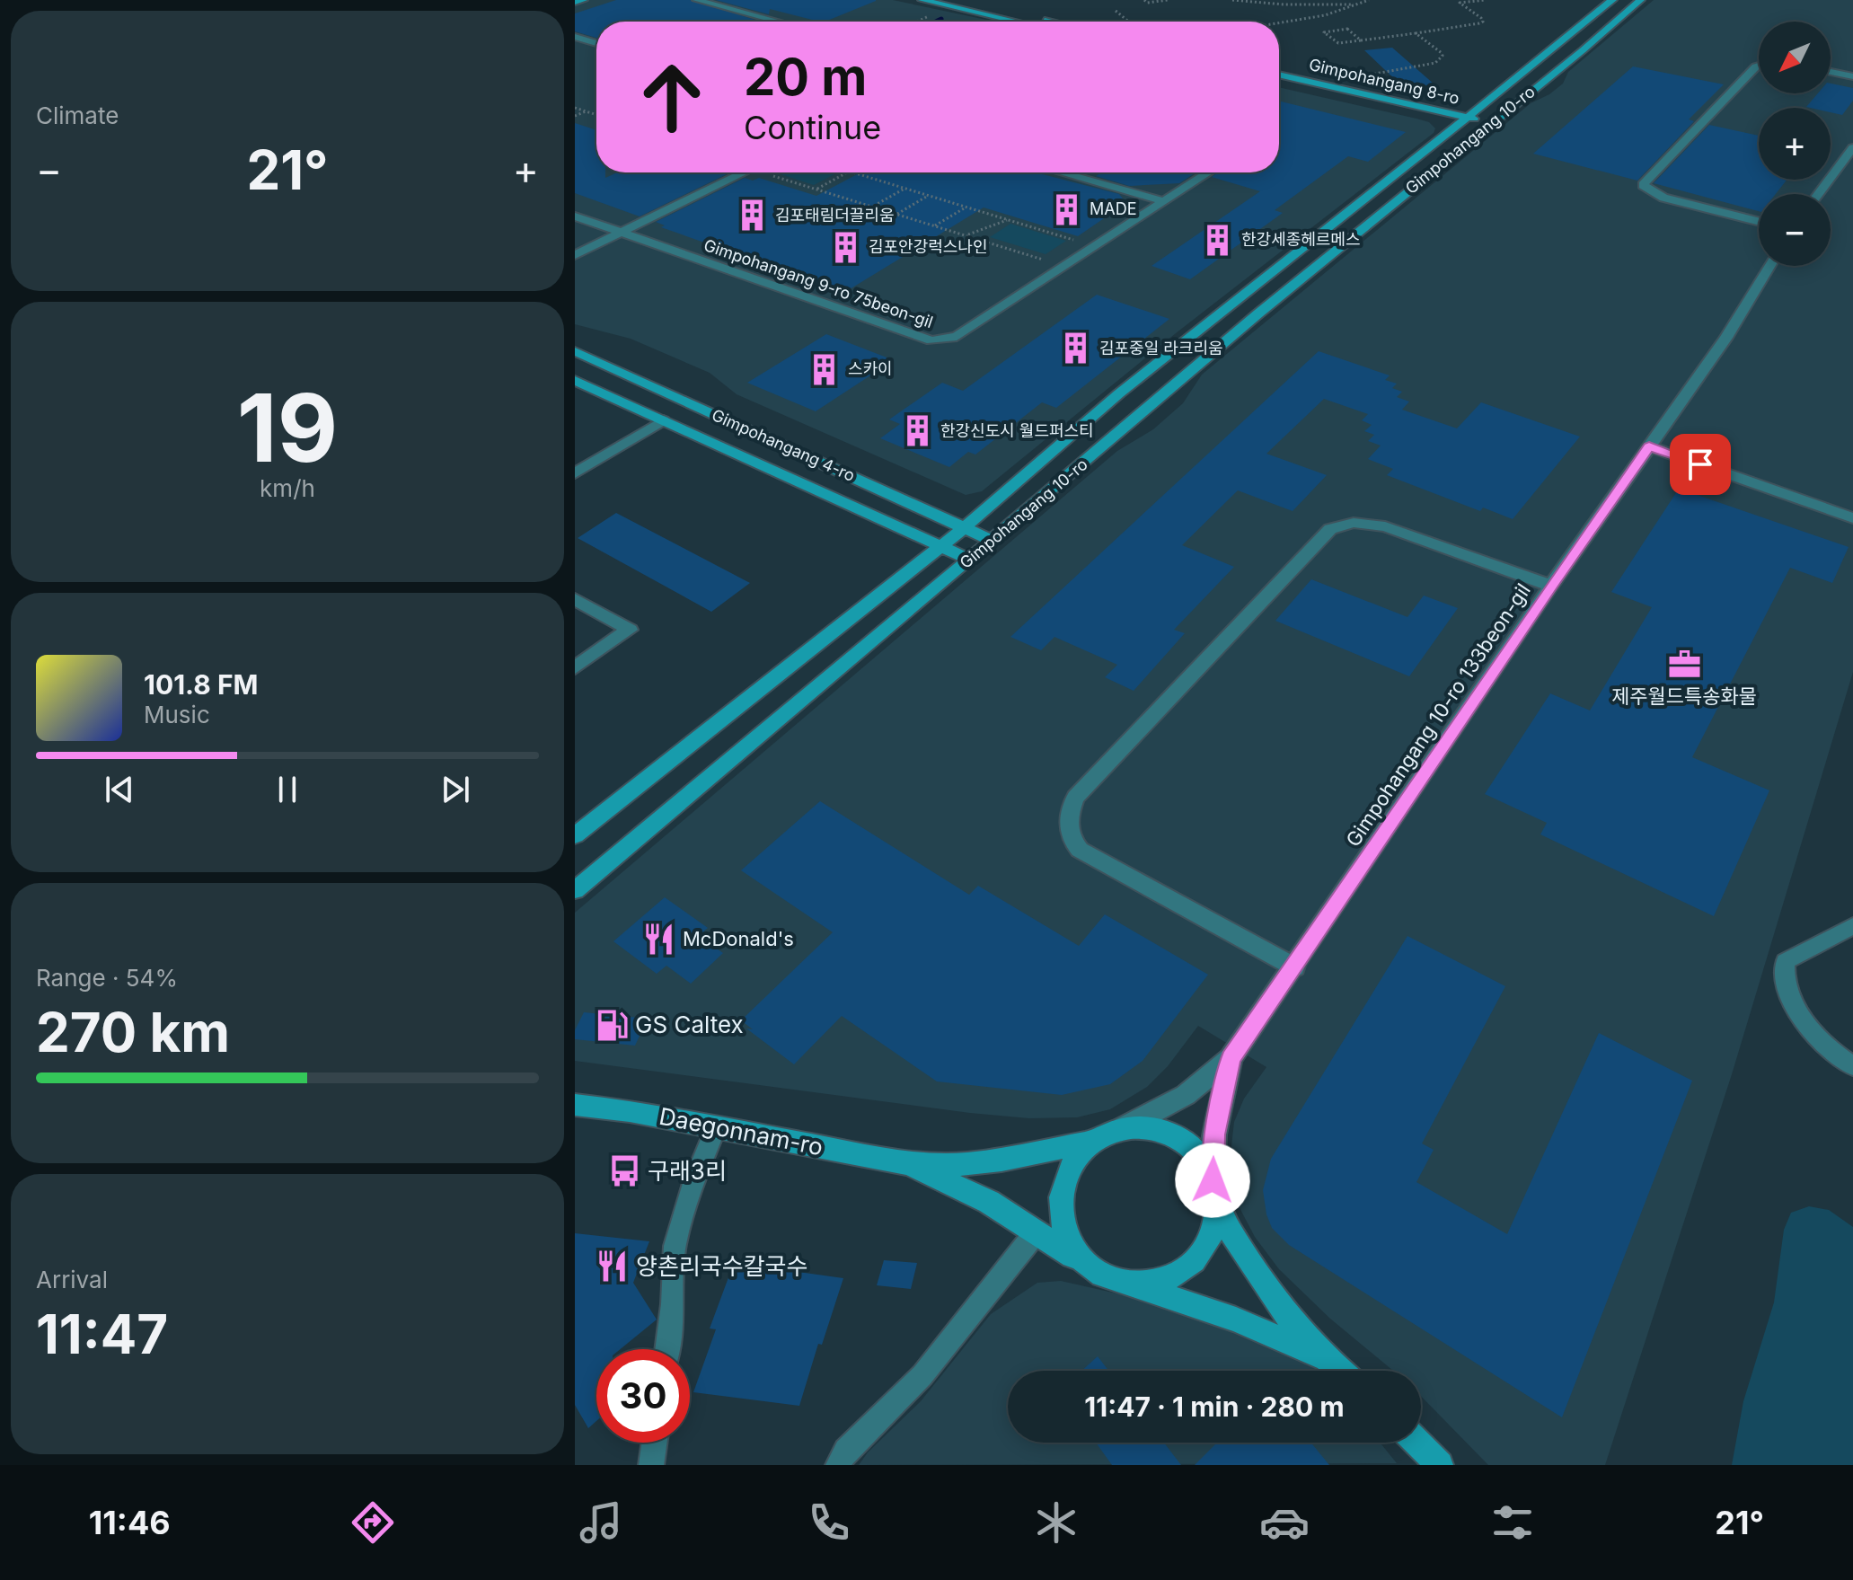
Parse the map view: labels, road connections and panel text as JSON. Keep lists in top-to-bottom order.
{
  "streets": {
    "street": [
      "Gimpohangang 8-ro",
      "Gimpohangang 10-ro",
      "Gimpohangang 9-ro 75beon-gil",
      "Gimpohangang 4-ro",
      "Gimpohangang 10-ro 133beon-gil",
      "Daegonnam-ro"
    ]
  },
  "crossings": [
    ["Gimpohangang 8-ro", "Gimpohangang 10-ro"],
    ["Gimpohangang 10-ro", "Gimpohangang 4-ro"]
  ],
  "places": {
    "building": [
      "MADE",
      "김포태림더끌리움",
      "한강세종헤르메스",
      "김포안강럭스나인",
      "김포중일 라크리움",
      "스카이",
      "한강신도시 월드퍼스티"
    ],
    "office": ["제주월드특송화물"],
    "restaurant": ["McDonald's", "양촌리국수칼국수"],
    "fuel station": ["GS Caltex"],
    "bus stop": ["구래3리"]
  },
  "north": "bottom left",
  "page": {
    "tile": [
      "Climate",
      ["19", "km/h"],
      ["Range · 54%", "270 km"],
      ["Arrival", "11:47"]
    ],
    "map_buttons": ["+", "−"],
    "turn": ["20 m", "Continue"],
    "heat": ["−", "21°", "+"],
    "song": ["101.8 FM", "Music"],
    "limit": "30",
    "trip": "11:47 · 1 min · 280 m",
    "tabs": ["11:46", "21°"]
  }
}
